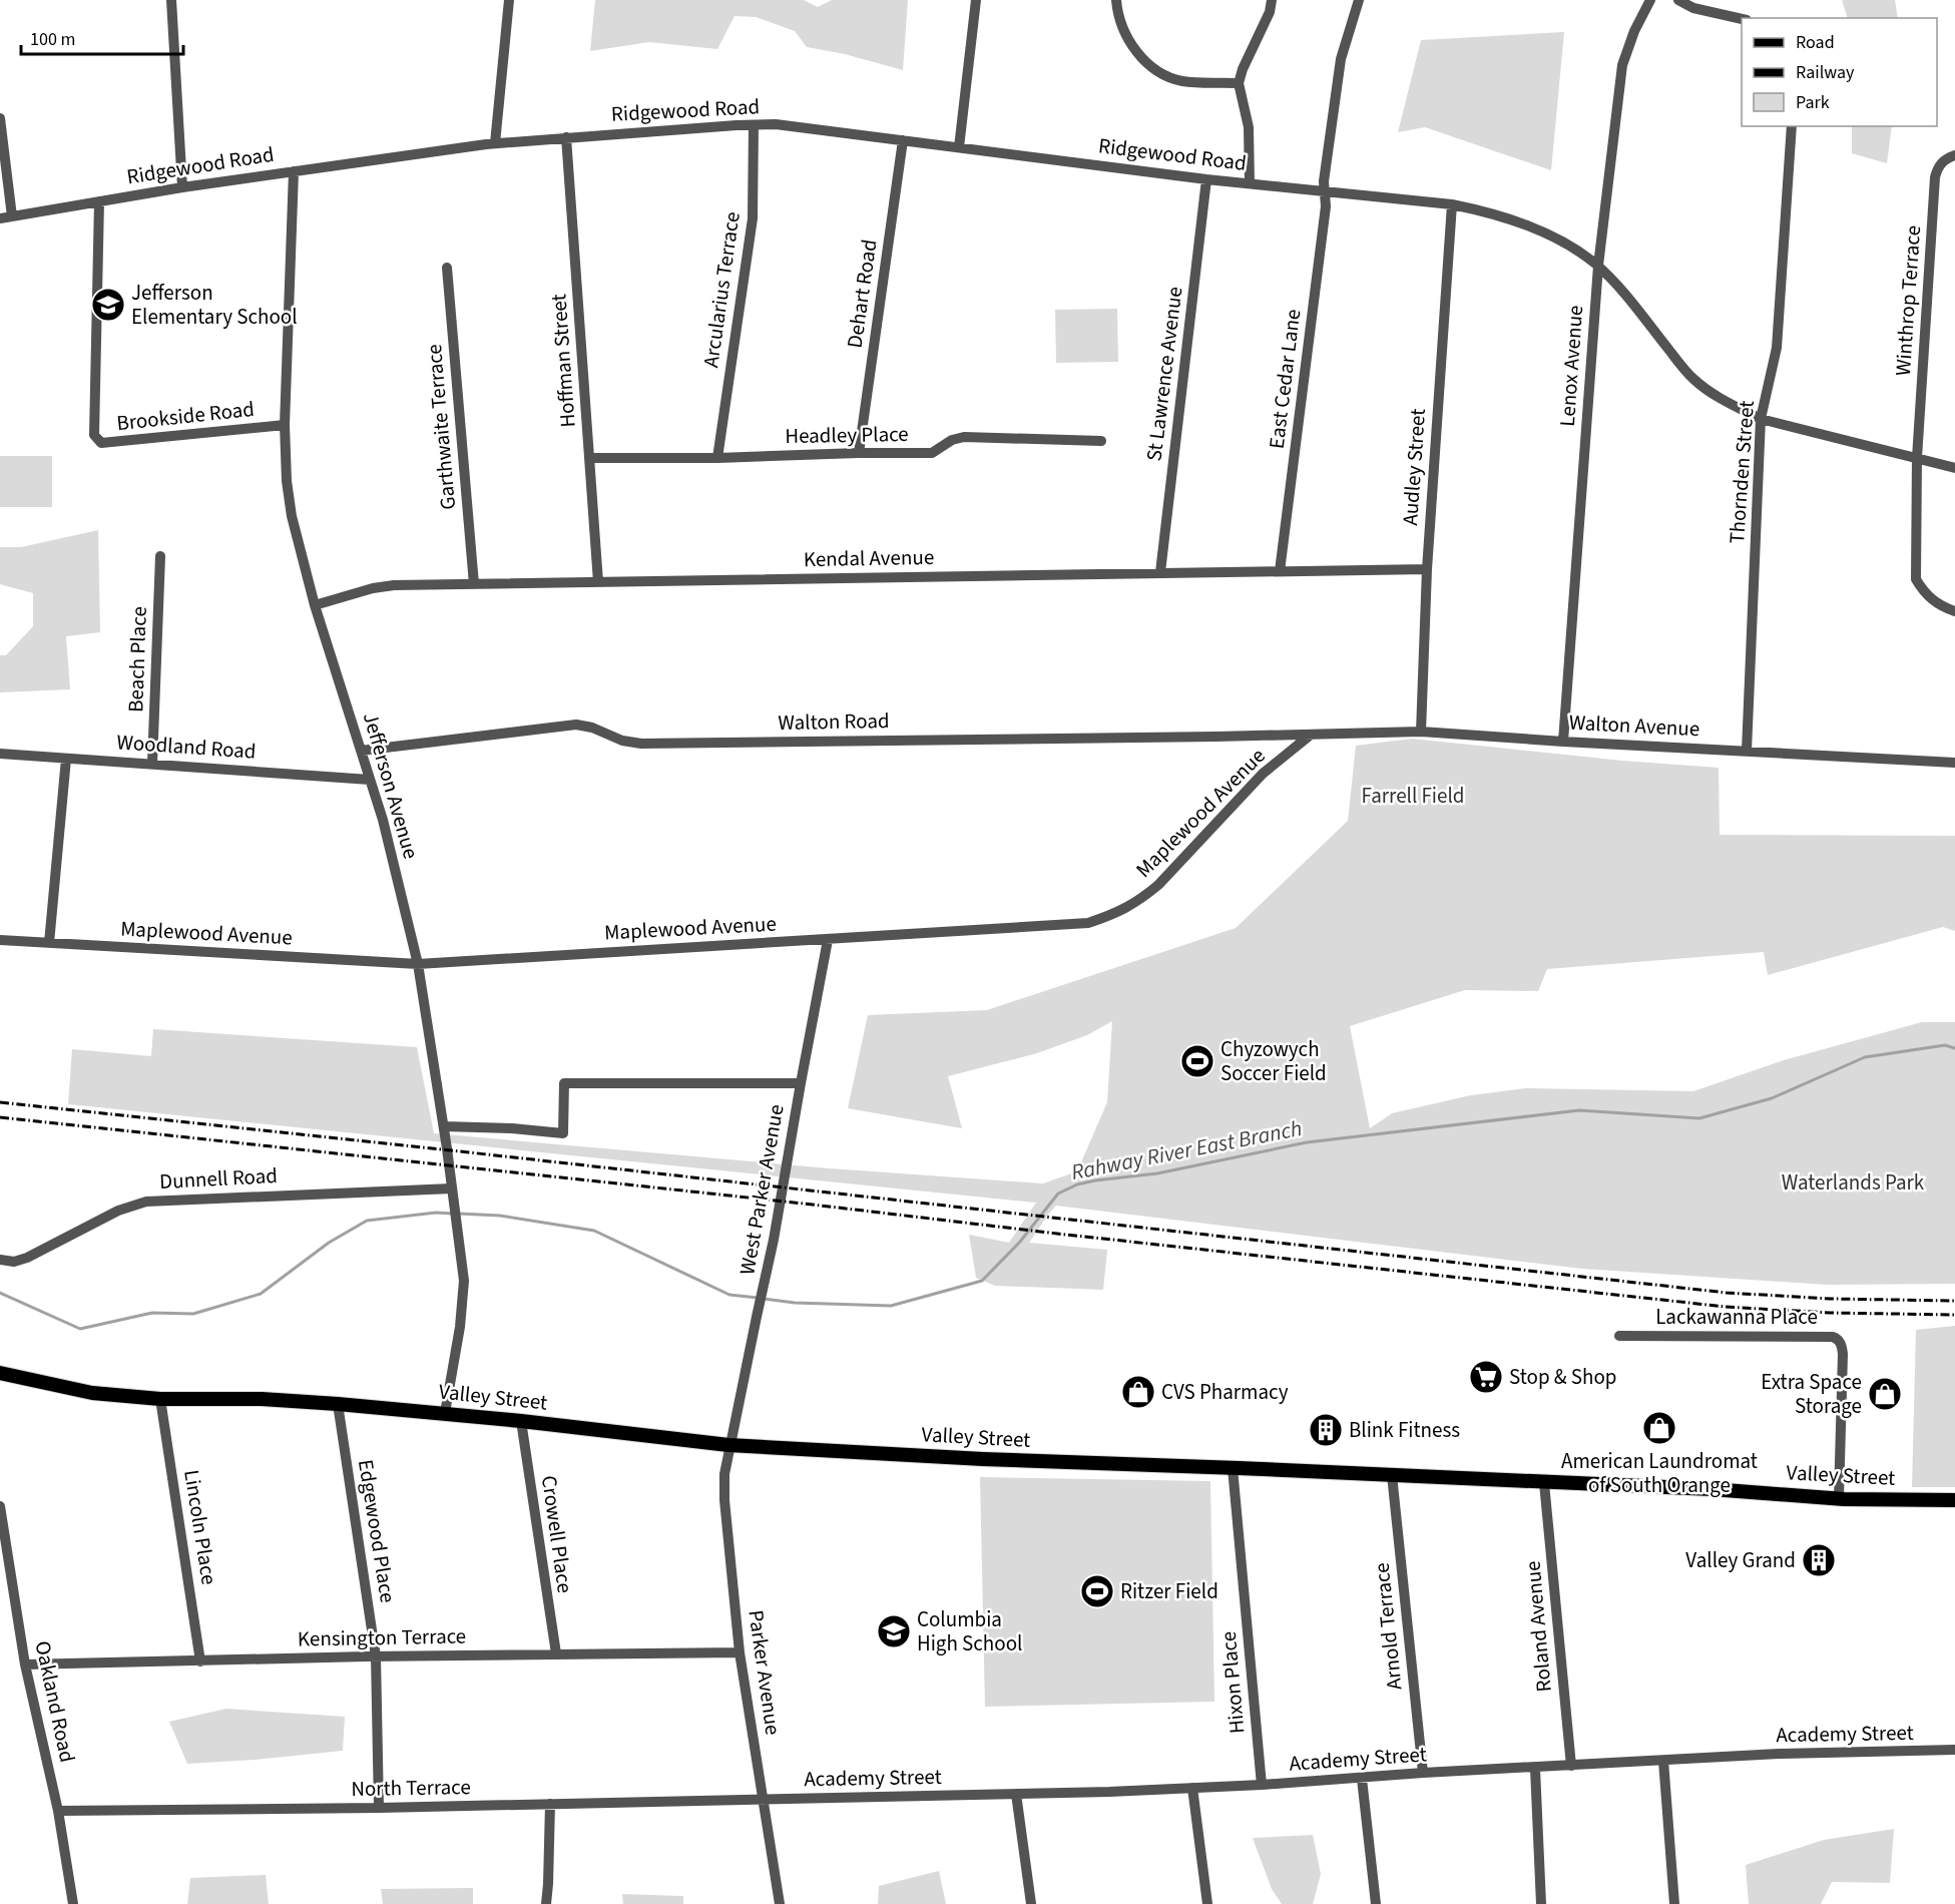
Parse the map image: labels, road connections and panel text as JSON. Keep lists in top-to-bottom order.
{
  "streets": {
    "main road": ["Valley Street"],
    "street": [
      "Ridgewood Road",
      "Arcularius Terrace",
      "Dehart Road",
      "Winthrop Terrace",
      "Hoffman Street",
      "Lenox Avenue",
      "St Lawrence Avenue",
      "East Cedar Lane",
      "Brookside Road",
      "Garthwaite Terrace",
      "Headley Place",
      "Audley Street",
      "Thornden Street",
      "Kendal Avenue",
      "Beach Place",
      "Walton Road",
      "Walton Avenue",
      "Woodland Road",
      "Jefferson Avenue",
      "Maplewood Avenue",
      "Dunnell Road",
      "West Parker Avenue",
      "Lackawanna Place",
      "Lincoln Place",
      "Edgewood Place",
      "Crowell Place",
      "Arnold Terrace",
      "Roland Avenue",
      "Kensington Terrace",
      "Parker Avenue",
      "Hixon Place",
      "Oakland Road",
      "Academy Street",
      "North Terrace"
    ]
  },
  "crossings": [
    ["Ridgewood Road", "Arcularius Terrace"],
    ["Ridgewood Road", "Dehart Road"],
    ["Ridgewood Road", "Winthrop Terrace"],
    ["Ridgewood Road", "Hoffman Street"],
    ["Ridgewood Road", "Lenox Avenue"],
    ["Ridgewood Road", "St Lawrence Avenue"],
    ["Ridgewood Road", "East Cedar Lane"],
    ["Ridgewood Road", "Brookside Road"],
    ["Ridgewood Road", "Audley Street"],
    ["Ridgewood Road", "Thornden Street"],
    ["Ridgewood Road", "Jefferson Avenue"],
    ["Arcularius Terrace", "Headley Place"],
    ["Dehart Road", "Headley Place"],
    ["Hoffman Street", "Headley Place"],
    ["Hoffman Street", "Kendal Avenue"],
    ["Lenox Avenue", "Walton Avenue"],
    ["St Lawrence Avenue", "Kendal Avenue"],
    ["East Cedar Lane", "Kendal Avenue"],
    ["Brookside Road", "Jefferson Avenue"],
    ["Garthwaite Terrace", "Kendal Avenue"],
    ["Audley Street", "Kendal Avenue"],
    ["Audley Street", "Walton Avenue"],
    ["Thornden Street", "Walton Avenue"],
    ["Kendal Avenue", "Jefferson Avenue"],
    ["Beach Place", "Woodland Road"],
    ["Walton Road", "Walton Avenue"],
    ["Walton Road", "Jefferson Avenue"],
    ["Walton Road", "Maplewood Avenue"],
    ["Walton Avenue", "Maplewood Avenue"],
    ["Woodland Road", "Jefferson Avenue"],
    ["Jefferson Avenue", "Maplewood Avenue"],
    ["Jefferson Avenue", "Dunnell Road"],
    ["Jefferson Avenue", "Valley Street"],
    ["Maplewood Avenue", "West Parker Avenue"],
    ["West Parker Avenue", "Valley Street"],
    ["West Parker Avenue", "Parker Avenue"],
    ["Lackawanna Place", "Valley Street"],
    ["Valley Street", "Lincoln Place"],
    ["Valley Street", "Edgewood Place"],
    ["Valley Street", "Crowell Place"],
    ["Valley Street", "Arnold Terrace"],
    ["Valley Street", "Roland Avenue"],
    ["Valley Street", "Parker Avenue"],
    ["Valley Street", "Hixon Place"],
    ["Lincoln Place", "Kensington Terrace"],
    ["Edgewood Place", "Kensington Terrace"],
    ["Edgewood Place", "North Terrace"],
    ["Crowell Place", "Kensington Terrace"],
    ["Arnold Terrace", "Academy Street"],
    ["Roland Avenue", "Academy Street"],
    ["Kensington Terrace", "Parker Avenue"],
    ["Kensington Terrace", "Oakland Road"],
    ["Parker Avenue", "Academy Street"],
    ["Parker Avenue", "North Terrace"],
    ["Hixon Place", "Academy Street"],
    ["Oakland Road", "North Terrace"],
    ["Academy Street", "North Terrace"]
  ],
  "water": ["Rahway River East Branch"],
  "parks": ["Farrell Field", "Waterlands Park"],
  "places": {
    "school or university": ["Jefferson Elementary School", "Columbia High School"],
    "sports": ["Chyzowych Soccer Field", "Ritzer Field"],
    "supermarket": ["Stop & Shop"],
    "shop": ["CVS Pharmacy", "Extra Space Storage", "American Laundromat of South Orange"],
    "building": ["Blink Fitness", "Valley Grand"]
  },
  "legend": ["Road", "Railway", "Park"],
  "scale_bar": "100 m"
}
